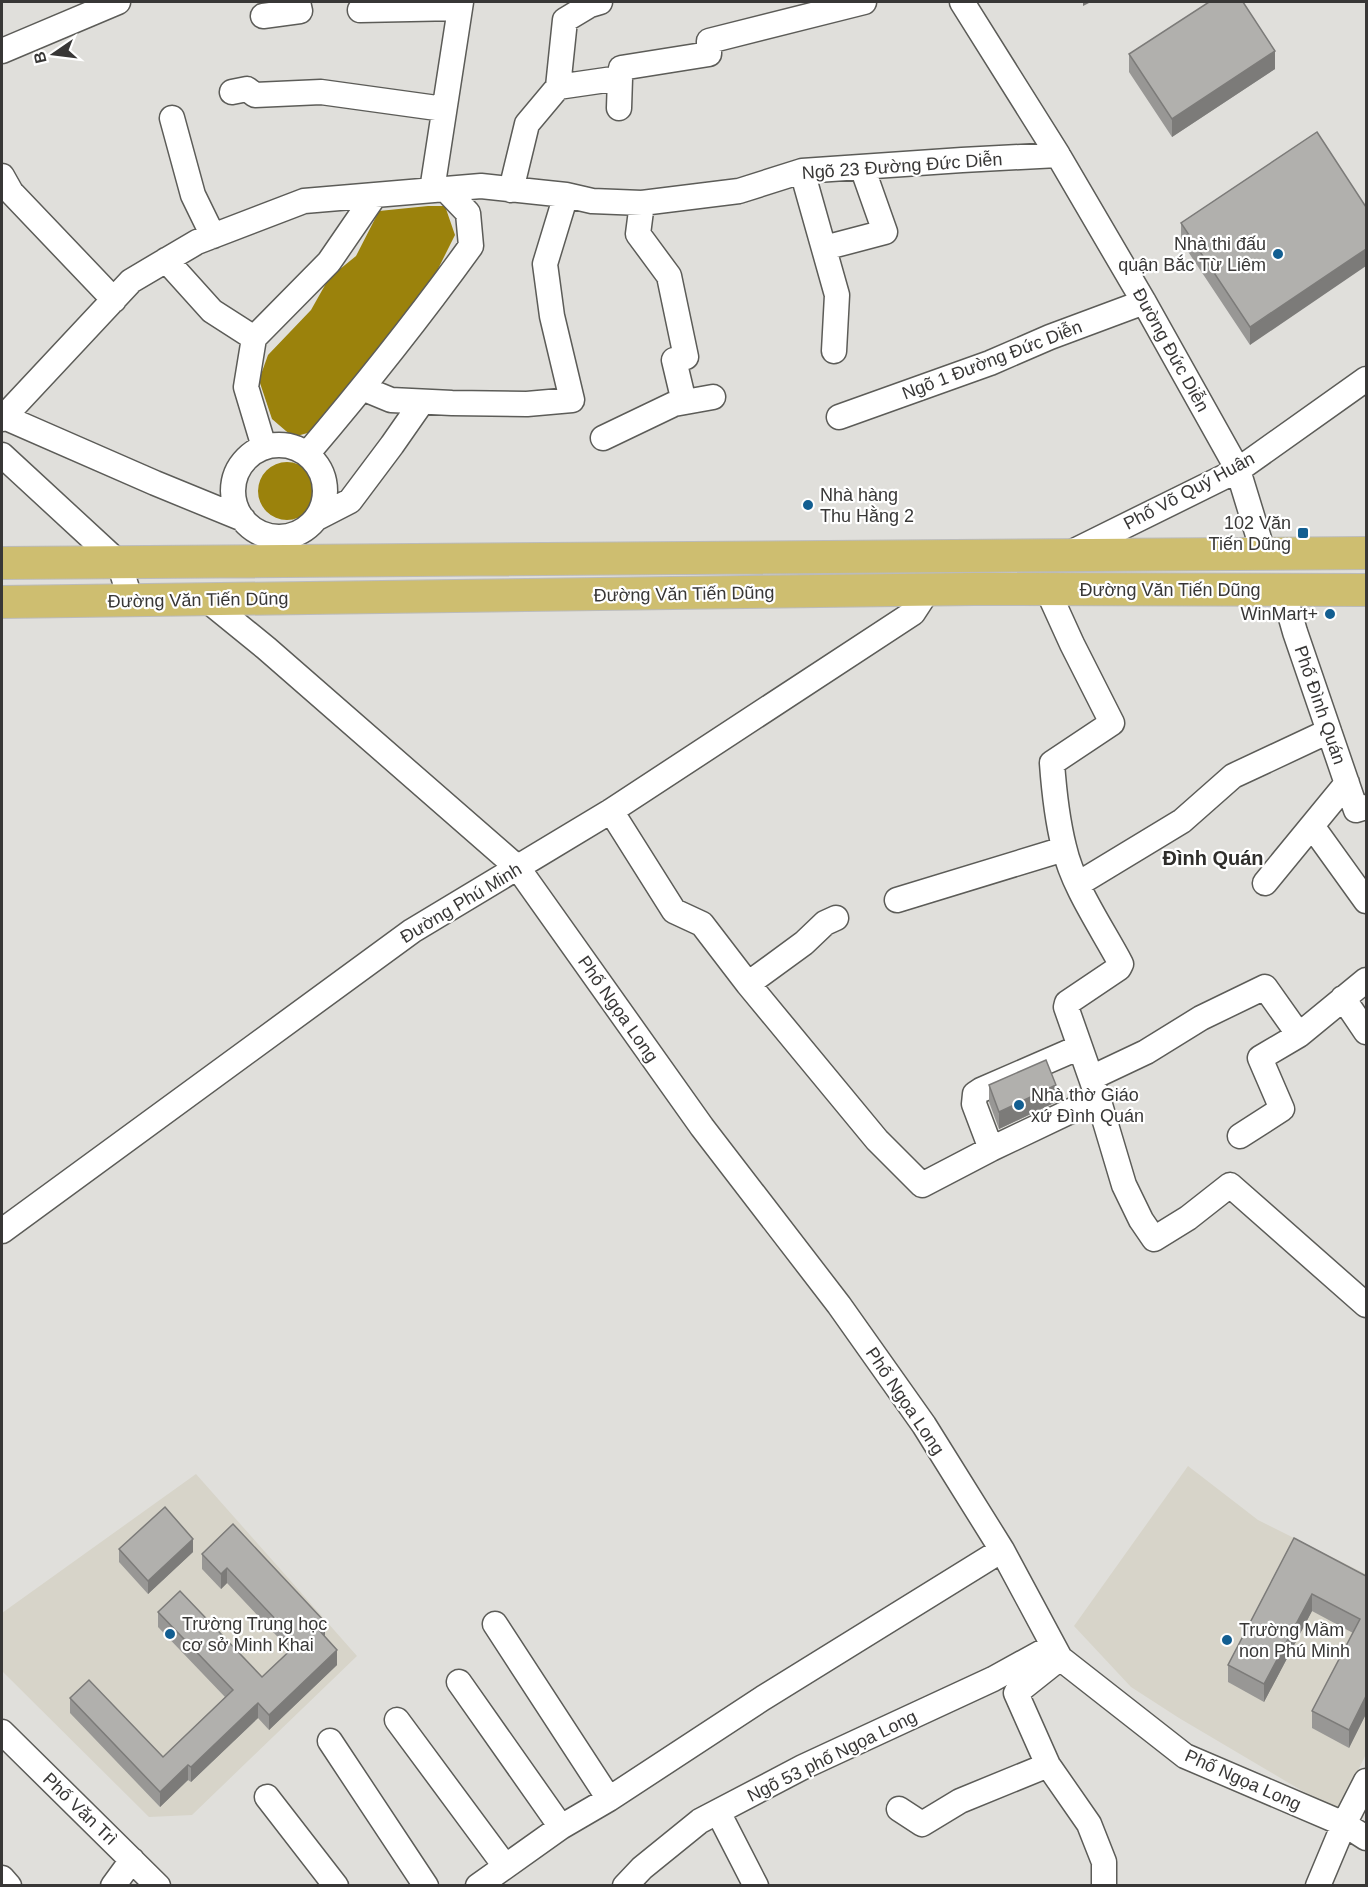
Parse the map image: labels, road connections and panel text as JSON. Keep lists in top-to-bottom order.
{
  "streets": {
    "main road": ["Đường Văn Tiến Dũng"],
    "street": [
      "Ngõ 23 Đường Đức Diễn",
      "Đường Đức Diễn",
      "Ngõ 1 Đường Đức Diễn",
      "Phố Võ Quý Huân",
      "Phố Đình Quán",
      "Đường Phú Minh",
      "Phố Ngọa Long",
      "Ngõ 53 phố Ngọa Long",
      "Phố Văn Trì"
    ]
  },
  "crossings": [
    ["Ngõ 23 Đường Đức Diễn", "Đường Đức Diễn"],
    ["Đường Đức Diễn", "Ngõ 1 Đường Đức Diễn"],
    ["Đường Đức Diễn", "Phố Võ Quý Huân"],
    ["Đường Đức Diễn", "Đường Văn Tiến Dũng"],
    ["Phố Võ Quý Huân", "Đường Văn Tiến Dũng"],
    ["Đường Văn Tiến Dũng", "Phố Đình Quán"],
    ["Đường Văn Tiến Dũng", "Đường Phú Minh"],
    ["Đường Văn Tiến Dũng", "Phố Ngọa Long"],
    ["Đường Phú Minh", "Phố Ngọa Long"],
    ["Phố Ngọa Long", "Ngõ 53 phố Ngọa Long"]
  ],
  "districts": ["Đình Quán"],
  "places": {
    "other": [
      "Nhà thi đấu quận Bắc Từ Liêm",
      "Nhà hàng Thu Hằng 2",
      "WinMart+",
      "Nhà thờ Giáo xứ Đình Quán",
      "Trường Trung học cơ sở Minh Khai",
      "Trường Mầm non Phú Minh"
    ],
    "transit": ["102 Văn Tiến Dũng"]
  },
  "north": "left"
}
